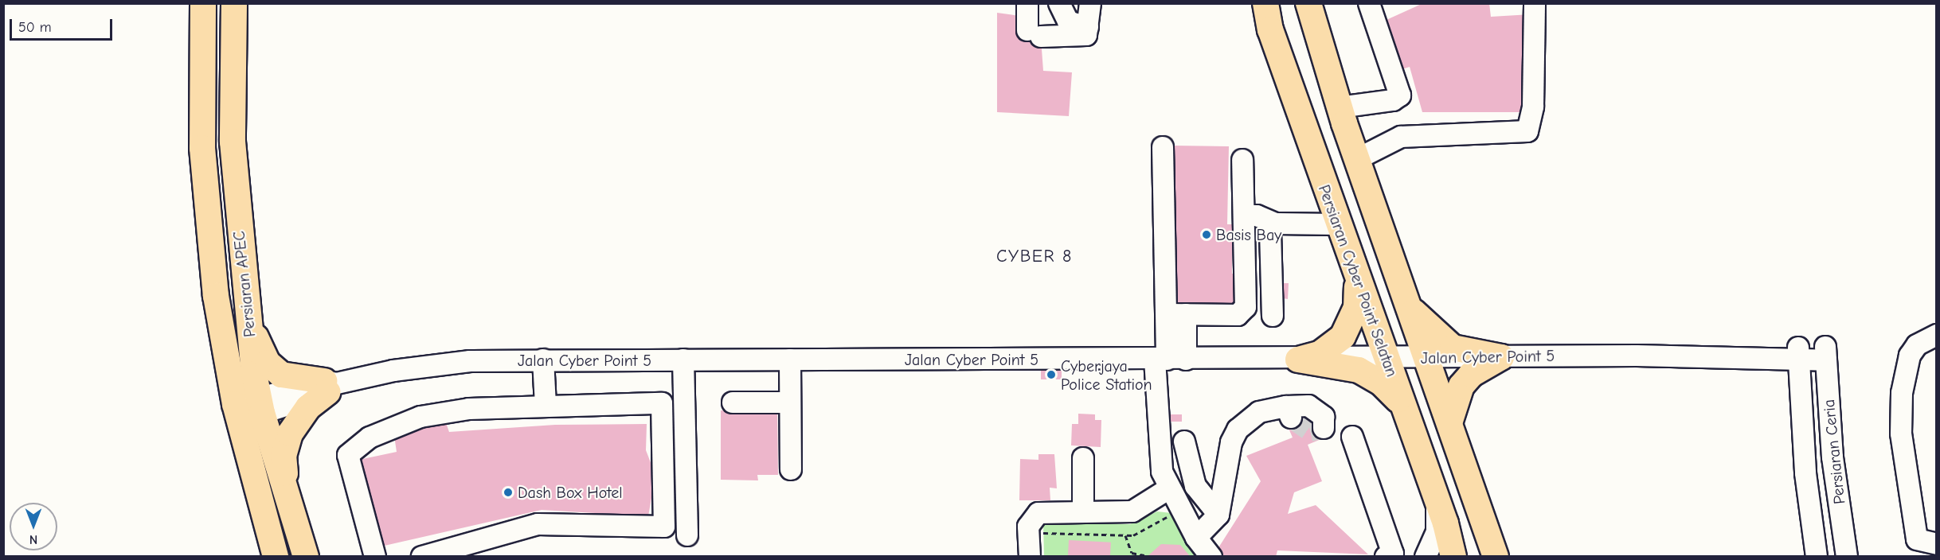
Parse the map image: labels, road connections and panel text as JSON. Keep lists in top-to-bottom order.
{
  "streets": {
    "main road": ["Persiaran Cyber Point Selatan", "Persiaran APEC"],
    "street": ["Jalan Cyber Point 5", "Persiaran Ceria"]
  },
  "crossings": [
    ["Persiaran Cyber Point Selatan", "Jalan Cyber Point 5"],
    ["Persiaran APEC", "Jalan Cyber Point 5"],
    ["Jalan Cyber Point 5", "Persiaran Ceria"]
  ],
  "districts": ["CYBER 8"],
  "places": ["Basis Bay", "Cyberjaya Police Station", "Dash Box Hotel"],
  "scale_bar": "50 m",
  "north": "bottom"
}
